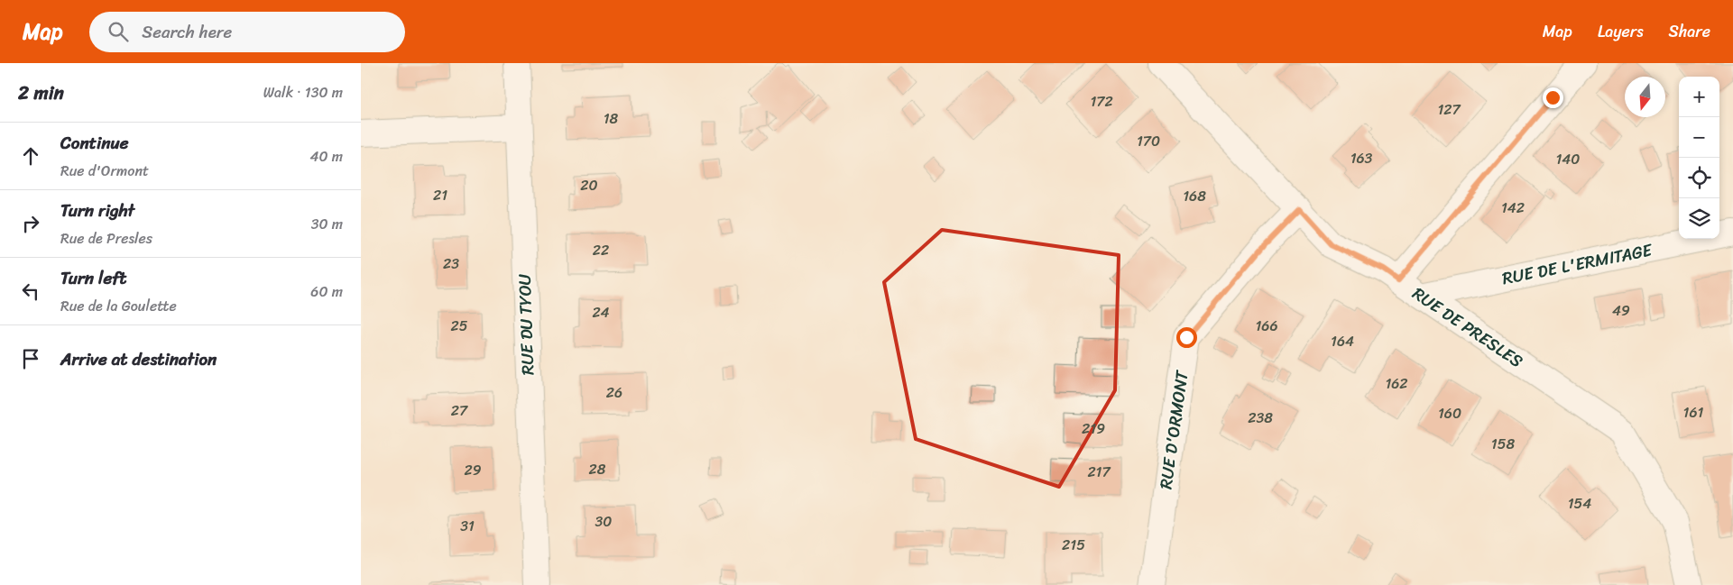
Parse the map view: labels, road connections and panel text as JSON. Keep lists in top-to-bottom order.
{
  "streets": {
    "street": [
      "RUE DE L'ERMITAGE",
      "RUE DU TYOU",
      "RUE DE PRESLES",
      "RUE D'ORMONT"
    ]
  },
  "crossings": [
    ["RUE DE L'ERMITAGE", "RUE DE PRESLES"],
    ["RUE DE PRESLES", "RUE D'ORMONT"]
  ],
  "house_numbers": [
    "172",
    "127",
    "18",
    "170",
    "163",
    "140",
    "20",
    "21",
    "168",
    "142",
    "22",
    "23",
    "49",
    "24",
    "25",
    "166",
    "164",
    "162",
    "26",
    "27",
    "161",
    "160",
    "238",
    "219",
    "158",
    "28",
    "29",
    "217",
    "154",
    "30",
    "31",
    "215"
  ],
  "north": "bottom",
  "page": {
    "header": "Map",
    "search": "Search here",
    "nav": ["Map", "Layers", "Share"],
    "heading": ["2 min", "Walk · 130 m"],
    "map_buttons": ["+", "−"],
    "list": [
      ["Continue", "Rue d'Ormont", "40 m"],
      ["Turn right", "Rue de Presles", "30 m"],
      ["Turn left", "Rue de la Goulette", "60 m"],
      "Arrive at destination"
    ]
  }
}
